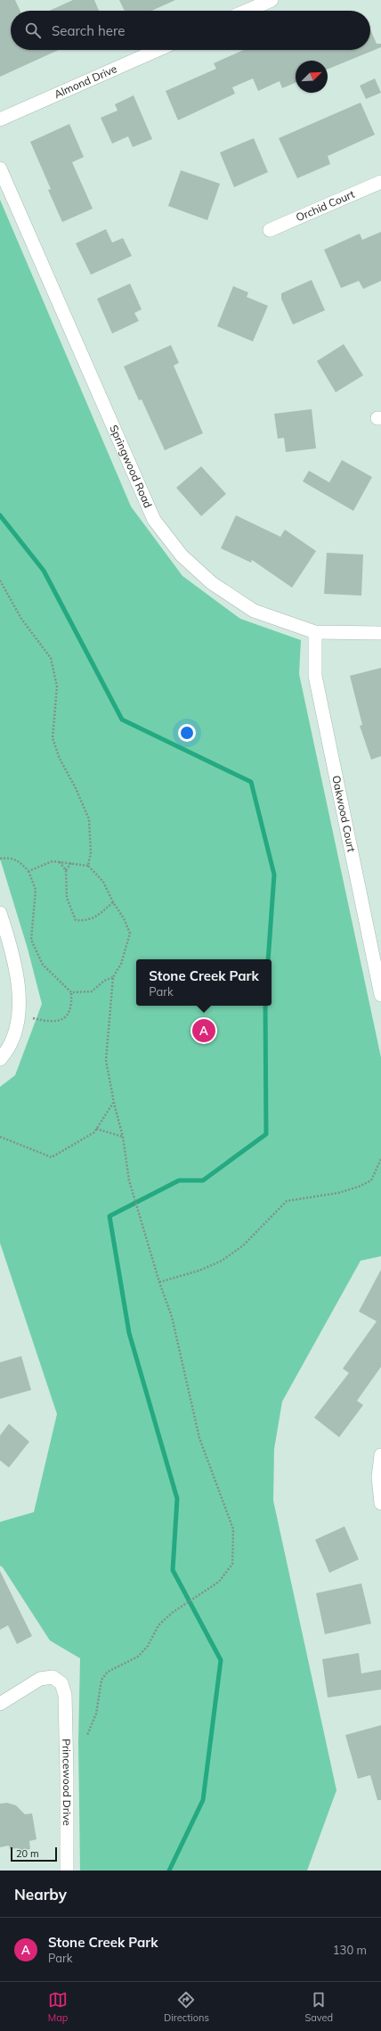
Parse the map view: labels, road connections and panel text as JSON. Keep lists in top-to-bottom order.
{
  "streets": {
    "street": [
      "Almond Drive",
      "Orchid Court",
      "Springwood Road",
      "Oakwood Court",
      "Princewood Drive"
    ]
  },
  "crossings": [
    ["Springwood Road", "Oakwood Court"]
  ],
  "scale_bar": "20 m",
  "north": "top right",
  "page": {
    "search": "Search here",
    "popup": ["Stone Creek Park", "Park"],
    "pins": "A",
    "scale": "20 m",
    "heading": "Nearby",
    "list": [
      {
        "mark": "A",
        "name": "Stone Creek Park",
        "note": "Park",
        "value": "130 m"
      }
    ],
    "nav": ["Map", "Directions", "Saved"]
  }
}
